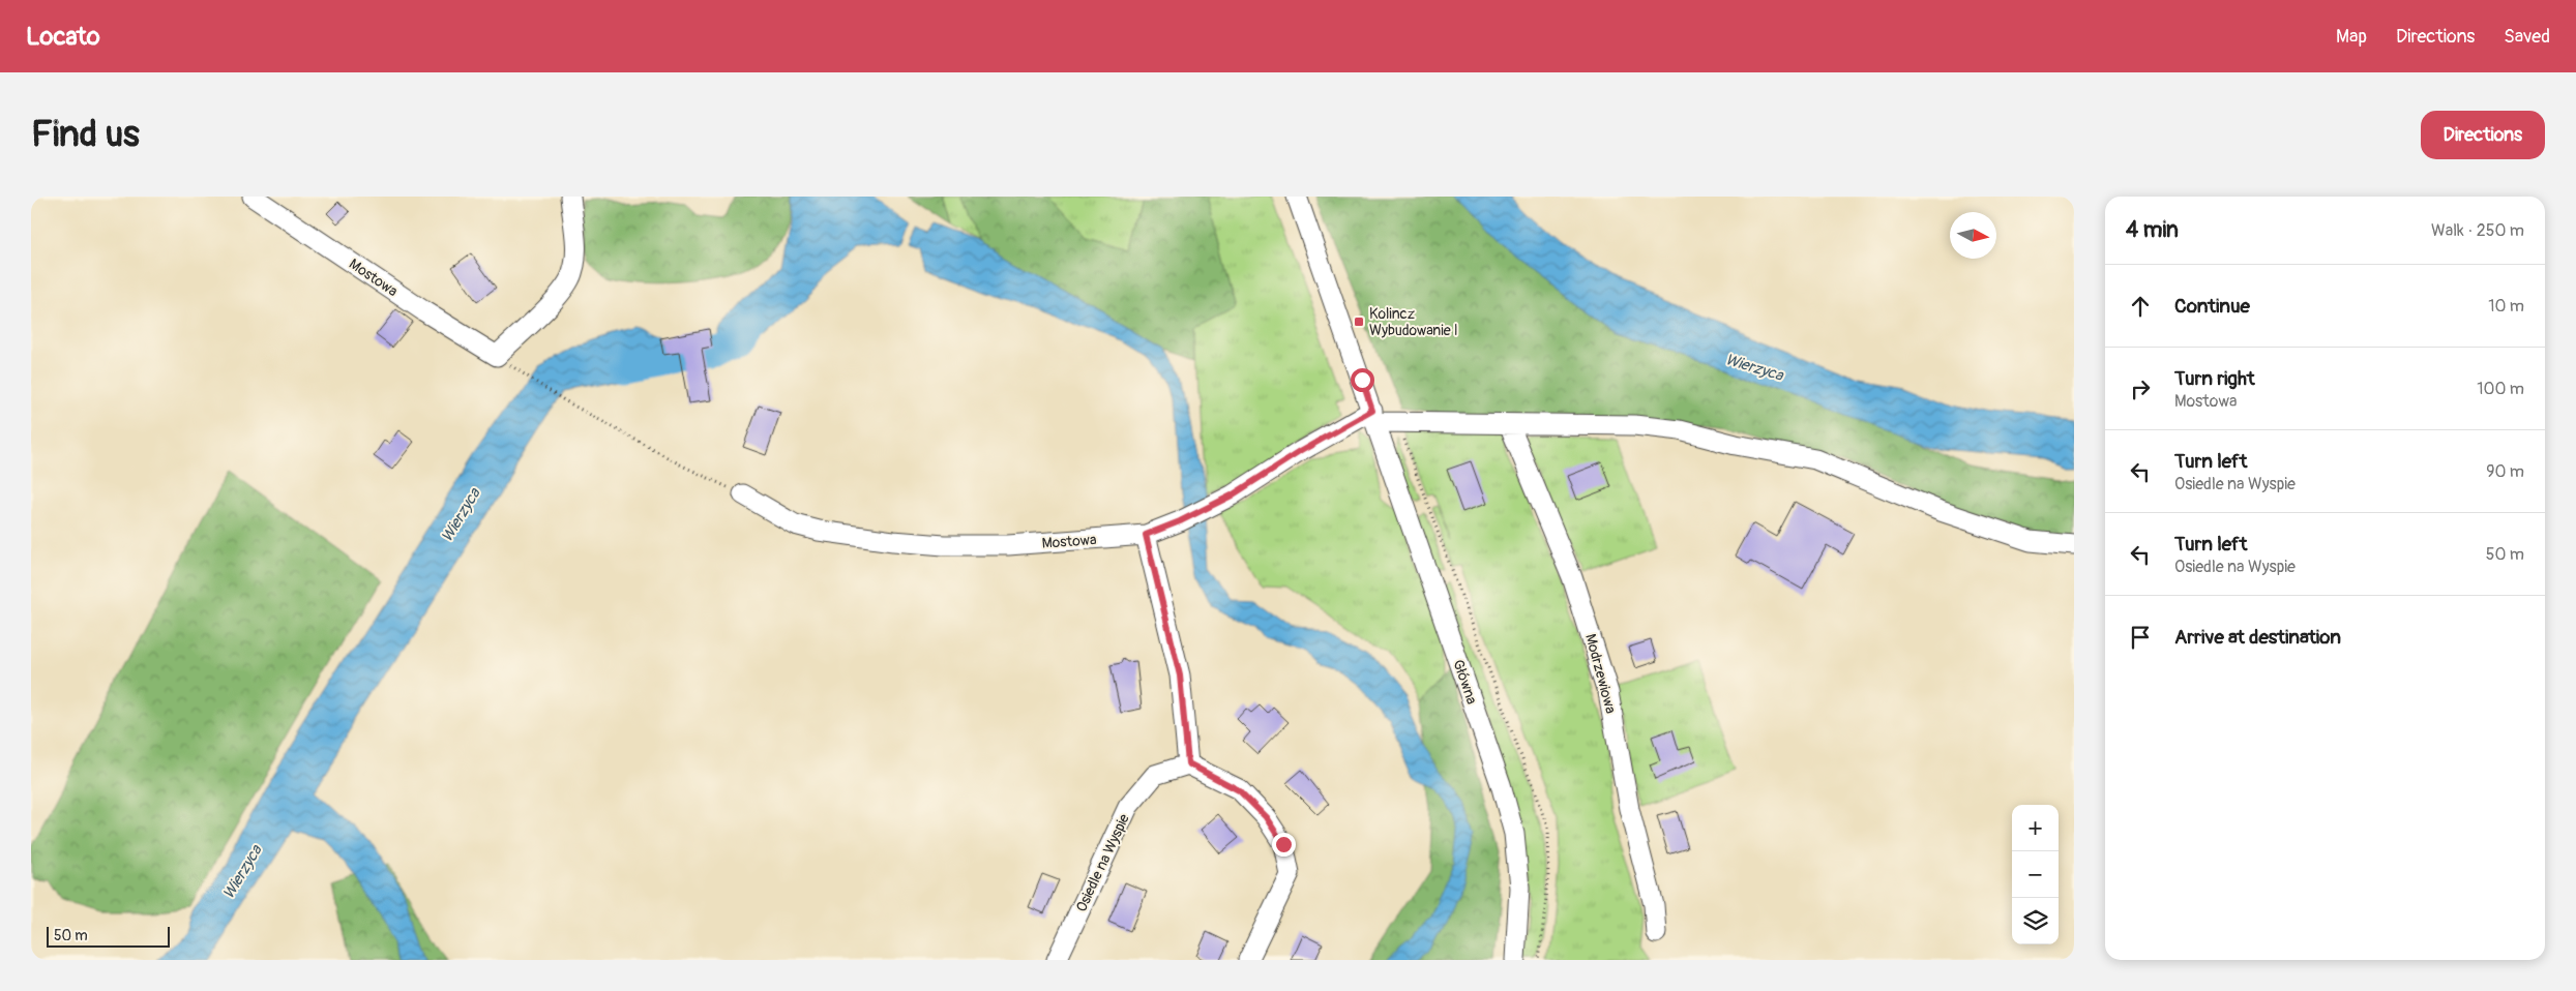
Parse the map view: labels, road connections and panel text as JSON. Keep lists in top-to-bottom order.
{
  "streets": {
    "street": [
      "Mostowa",
      "Modrzewiowa",
      "Główna",
      "Osiedle na Wyspie"
    ]
  },
  "crossings": [
    ["Mostowa", "Główna"]
  ],
  "water": ["Wierzyca"],
  "places": {
    "transit": ["Kolincz Wybudowanie I"]
  },
  "scale_bar": "50 m",
  "north": "right",
  "page": {
    "header": "Locato",
    "nav": ["Map", "Directions", "Saved"],
    "buttons": "Directions",
    "title": "Find us",
    "heading": ["4 min", "Walk · 250 m"],
    "list": [
      ["Continue", "10 m"],
      ["Turn right", "Mostowa", "100 m"],
      ["Turn left", "Osiedle na Wyspie", "90 m"],
      ["Turn left", "Osiedle na Wyspie", "50 m"],
      "Arrive at destination"
    ],
    "map_buttons": ["+", "−"],
    "scale": "50 m"
  }
}
